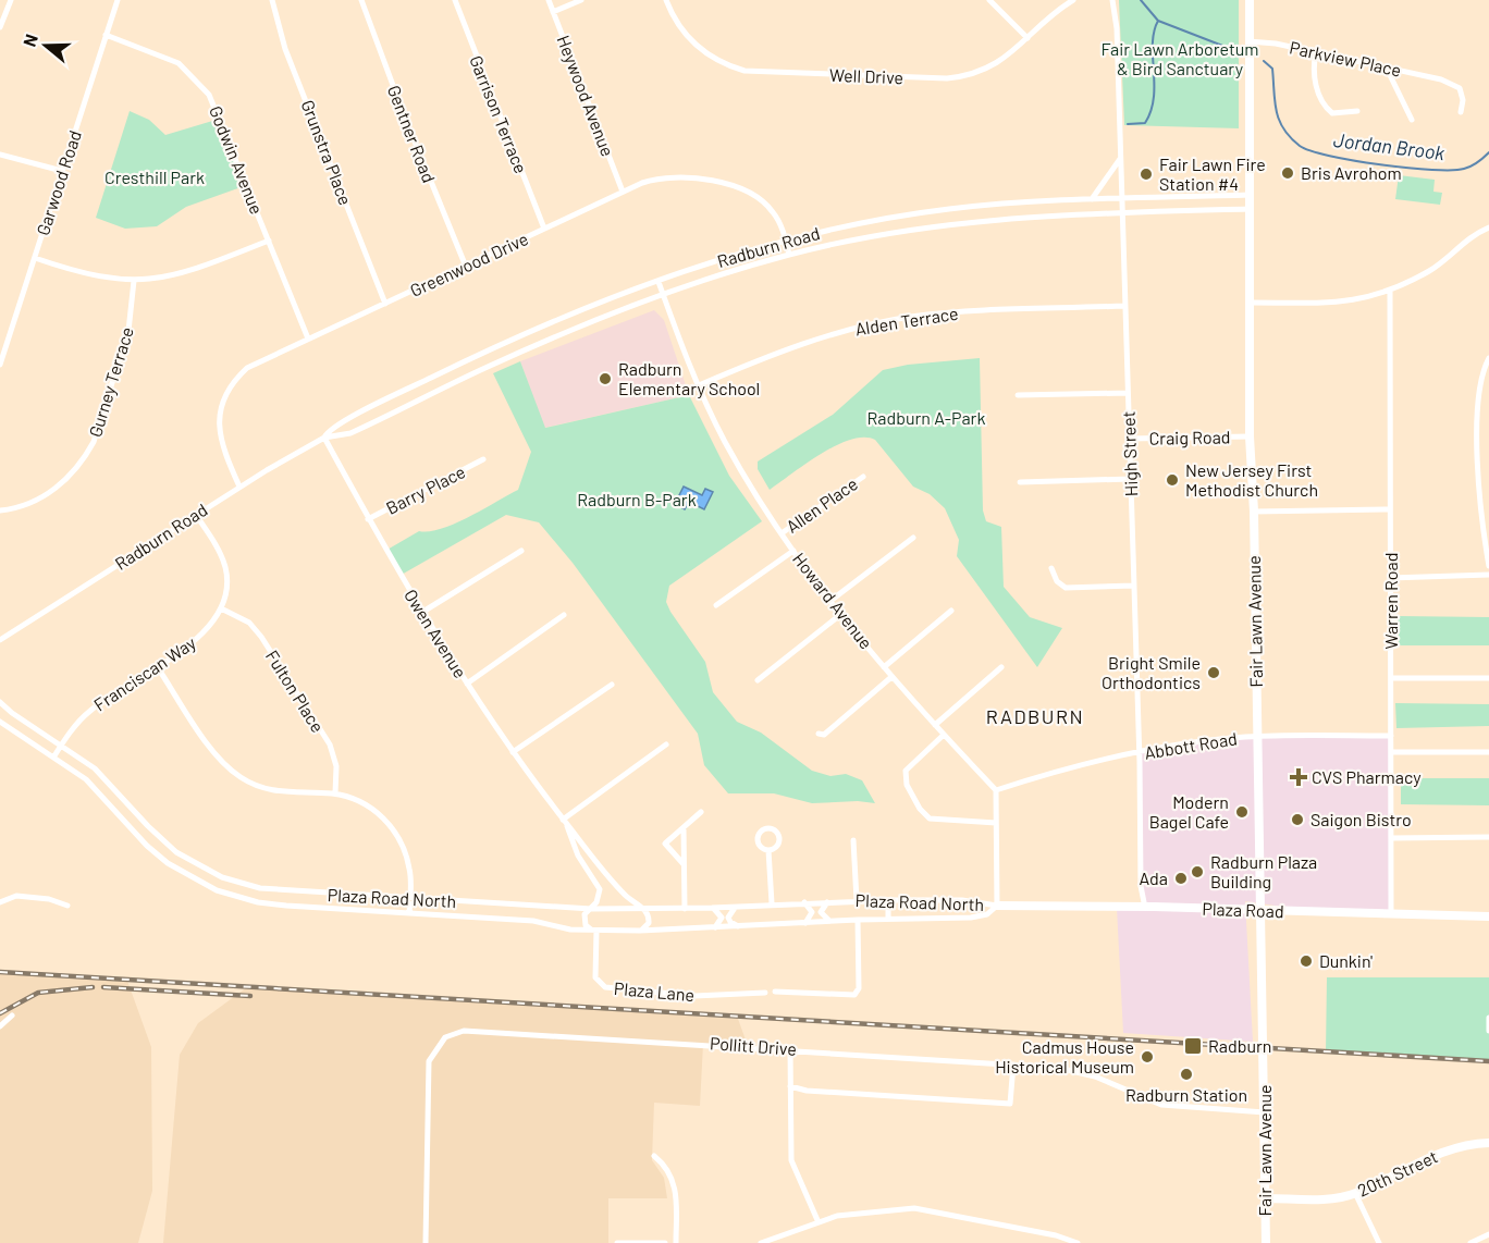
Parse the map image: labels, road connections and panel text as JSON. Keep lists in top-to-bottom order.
{
  "streets": {
    "main road": ["Fair Lawn Avenue", "Plaza Road", "20th Street"],
    "street": [
      "Parkview Place",
      "Well Drive",
      "Heywood Avenue",
      "Garrison Terrace",
      "Gentner Road",
      "Grunstra Place",
      "Godwin Avenue",
      "Garwood Road",
      "Radburn Road",
      "Greenwood Drive",
      "Alden Terrace",
      "Gurney Terrace",
      "Craig Road",
      "High Street",
      "Barry Place",
      "Allen Place",
      "Howard Avenue",
      "Warren Road",
      "Owen Avenue",
      "Franciscan Way",
      "Fulton Place",
      "Abbott Road",
      "Plaza Road North",
      "Plaza Lane",
      "Pollitt Drive"
    ]
  },
  "crossings": [
    ["Parkview Place", "Fair Lawn Avenue"],
    ["Heywood Avenue", "Greenwood Drive"],
    ["Garrison Terrace", "Greenwood Drive"],
    ["Gentner Road", "Greenwood Drive"],
    ["Grunstra Place", "Greenwood Drive"],
    ["Godwin Avenue", "Garwood Road"],
    ["Godwin Avenue", "Greenwood Drive"],
    ["Radburn Road", "Greenwood Drive"],
    ["Radburn Road", "High Street"],
    ["Radburn Road", "Howard Avenue"],
    ["Radburn Road", "Fair Lawn Avenue"],
    ["Radburn Road", "Owen Avenue"],
    ["Radburn Road", "Franciscan Way"],
    ["Alden Terrace", "High Street"],
    ["Alden Terrace", "Howard Avenue"],
    ["Craig Road", "High Street"],
    ["Craig Road", "Fair Lawn Avenue"],
    ["High Street", "Abbott Road"],
    ["High Street", "Plaza Road"],
    ["Barry Place", "Owen Avenue"],
    ["Allen Place", "Howard Avenue"],
    ["Howard Avenue", "Abbott Road"],
    ["Warren Road", "Abbott Road"],
    ["Warren Road", "Plaza Road"],
    ["Fair Lawn Avenue", "Abbott Road"],
    ["Fair Lawn Avenue", "Plaza Road"],
    ["Fair Lawn Avenue", "Pollitt Drive"],
    ["Fair Lawn Avenue", "20th Street"],
    ["Owen Avenue", "Plaza Road North"],
    ["Owen Avenue", "Plaza Lane"],
    ["Franciscan Way", "Fulton Place"],
    ["Franciscan Way", "Plaza Road North"],
    ["Plaza Road North", "Plaza Road"],
    ["Plaza Road North", "Plaza Lane"]
  ],
  "districts": ["RADBURN"],
  "water": ["Jordan Brook"],
  "parks": [
    "Fair Lawn Arboretum & Bird Sanctuary",
    "Cresthill Park",
    "Radburn A-Park",
    "Radburn B-Park"
  ],
  "places": {
    "other": [
      "Bris Avrohom",
      "Fair Lawn Fire Station #4",
      "Radburn Elementary School",
      "New Jersey First Methodist Church",
      "Bright Smile Orthodontics",
      "Modern Bagel Cafe",
      "Saigon Bistro",
      "Radburn Plaza Building",
      "Ada",
      "Dunkin'",
      "Cadmus House Historical Museum",
      "Radburn Station"
    ],
    "health": ["CVS Pharmacy"],
    "transit": ["Radburn"]
  },
  "north": "left"
}
